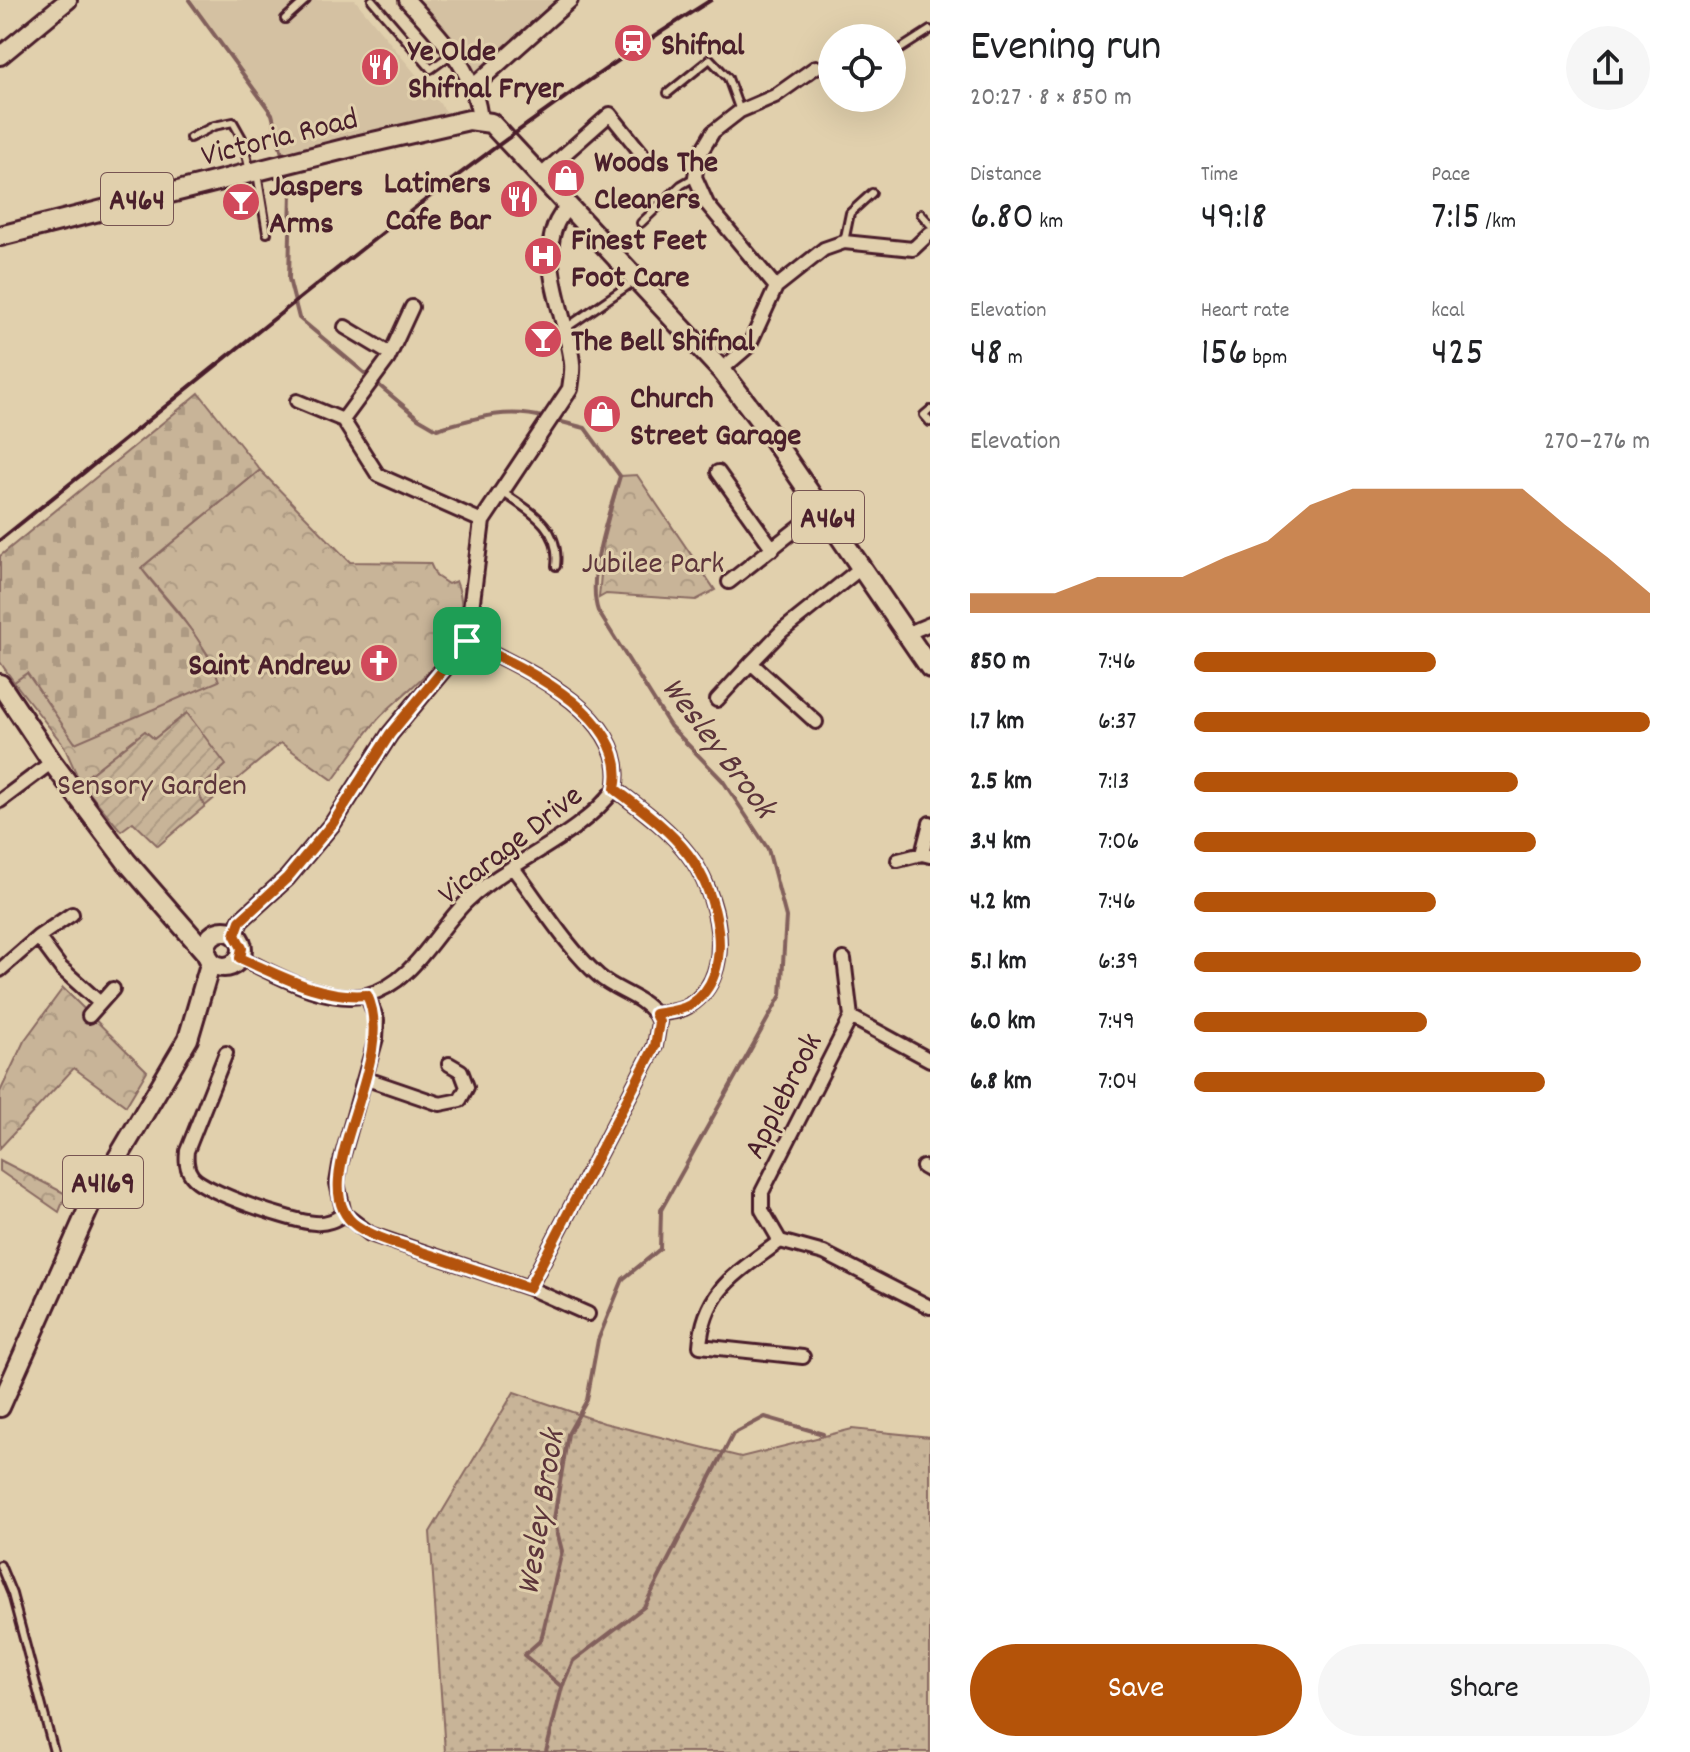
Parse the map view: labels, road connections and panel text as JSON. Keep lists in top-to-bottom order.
{
  "streets": {
    "main road": ["Victoria Road", "A464", "A4169"],
    "street": ["Vicarage Drive", "Applebrook"]
  },
  "crossings": [
    ["Victoria Road", "A464"]
  ],
  "water": ["Wesley Brook"],
  "parks": ["Jubilee Park", "Sensory Garden"],
  "places": {
    "station": ["Shifnal"],
    "restaurant": ["Ye Olde Shifnal Fryer", "Latimers Cafe Bar"],
    "shop": ["Woods The Cleaners", "Church Street Garage"],
    "bar": ["Jaspers Arms", "The Bell Shifnal"],
    "hospital": ["Finest Feet Foot Care"],
    "church": ["Saint Andrew"]
  },
  "page": {
    "heading": ["Evening run", "20:27 · 8 × 850 m"],
    "stats": [
      ["Distance", "6.80 km"],
      ["Time", "49:18"],
      ["Pace", "7:15 /km"],
      ["Elevation", "48 m"],
      ["Heart rate", "156 bpm"],
      ["kcal", "425"]
    ],
    "chart": ["Elevation", "270–276 m"],
    "list": [
      {
        "name": "850 m",
        "note": "7:46"
      },
      {
        "name": "1.7 km",
        "note": "6:37"
      },
      {
        "name": "2.5 km",
        "note": "7:13"
      },
      {
        "name": "3.4 km",
        "note": "7:06"
      },
      {
        "name": "4.2 km",
        "note": "7:46"
      },
      {
        "name": "5.1 km",
        "note": "6:39"
      },
      {
        "name": "6.0 km",
        "note": "7:49"
      },
      {
        "name": "6.8 km",
        "note": "7:04"
      }
    ],
    "buttons": ["Save", "Share"]
  }
}
